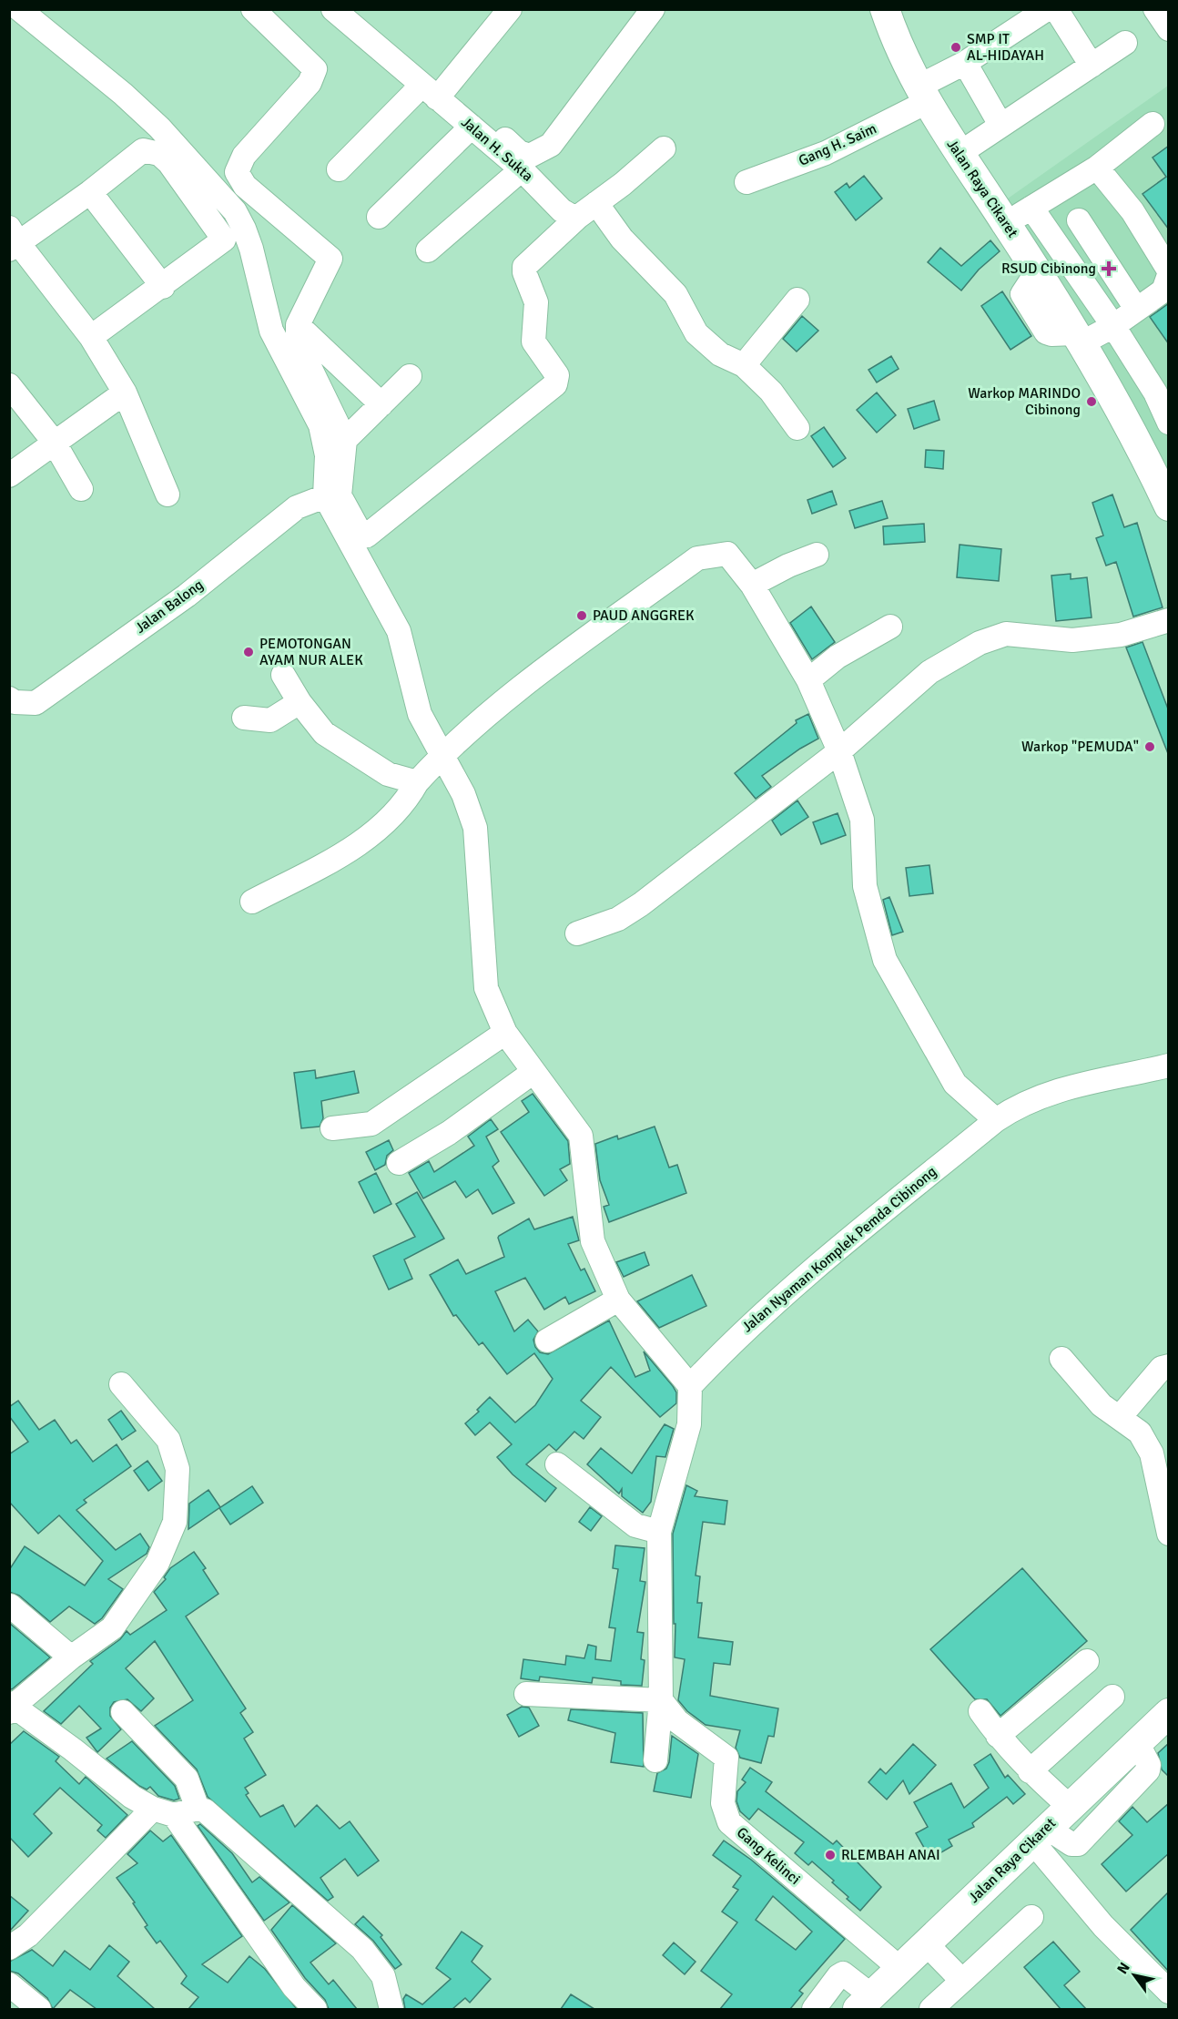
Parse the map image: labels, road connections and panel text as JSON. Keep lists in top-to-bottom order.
{
  "streets": {
    "main road": ["Jalan Raya Cikaret"],
    "street": [
      "Gang H. Saim",
      "Jalan H. Sukta",
      "Jalan Balong",
      "Jalan Nyaman Komplek Pemda Cibinong",
      "Gang Kelinci"
    ]
  },
  "crossings": [
    ["Gang H. Saim", "Jalan Raya Cikaret"],
    ["Jalan Raya Cikaret", "Gang Kelinci"]
  ],
  "places": {
    "other": [
      "SMP IT AL-HIDAYAH",
      "Warkop MARINDO Cibinong",
      "PAUD ANGGREK",
      "PEMOTONGAN AYAM NUR ALEK",
      "Warkop \"PEMUDA\"",
      "RLEMBAH ANAI"
    ],
    "health": ["RSUD Cibinong"]
  },
  "north": "top left"
}
